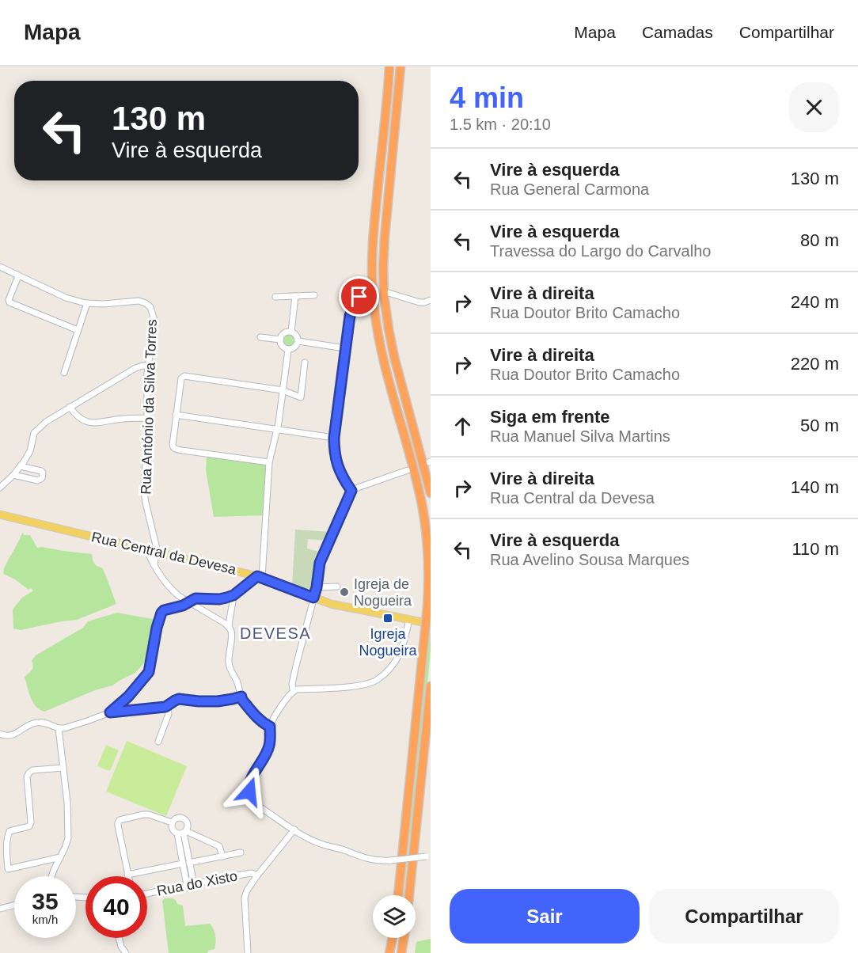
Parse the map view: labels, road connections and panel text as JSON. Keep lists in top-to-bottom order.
{
  "streets": {
    "main road": ["Rua Central da Devesa"],
    "street": ["Rua António da Silva Torres", "Rua do Xisto"]
  },
  "crossings": [
    ["Rua António da Silva Torres", "Rua Central da Devesa"]
  ],
  "districts": ["DEVESA"],
  "places": {
    "other": ["Igreja de Nogueira"],
    "transit": ["Igreja Nogueira"]
  },
  "page": {
    "header": "Mapa",
    "nav": ["Mapa", "Camadas", "Compartilhar"],
    "heading": ["4 min", "1.5 km · 20:10"],
    "turn": ["130 m", "Vire à esquerda"],
    "list": [
      {
        "name": "Vire à esquerda",
        "note": "Rua General Carmona",
        "value": "130 m"
      },
      {
        "name": "Vire à esquerda",
        "note": "Travessa do Largo do Carvalho",
        "value": "80 m"
      },
      {
        "name": "Vire à direita",
        "note": "Rua Doutor Brito Camacho",
        "value": "240 m"
      },
      {
        "name": "Vire à direita",
        "note": "Rua Doutor Brito Camacho",
        "value": "220 m"
      },
      {
        "name": "Siga em frente",
        "note": "Rua Manuel Silva Martins",
        "value": "50 m"
      },
      {
        "name": "Vire à direita",
        "note": "Rua Central da Devesa",
        "value": "140 m"
      },
      {
        "name": "Vire à esquerda",
        "note": "Rua Avelino Sousa Marques",
        "value": "110 m"
      }
    ],
    "speed": "35 km/h",
    "limit": "40",
    "buttons": ["Sair", "Compartilhar"]
  }
}
